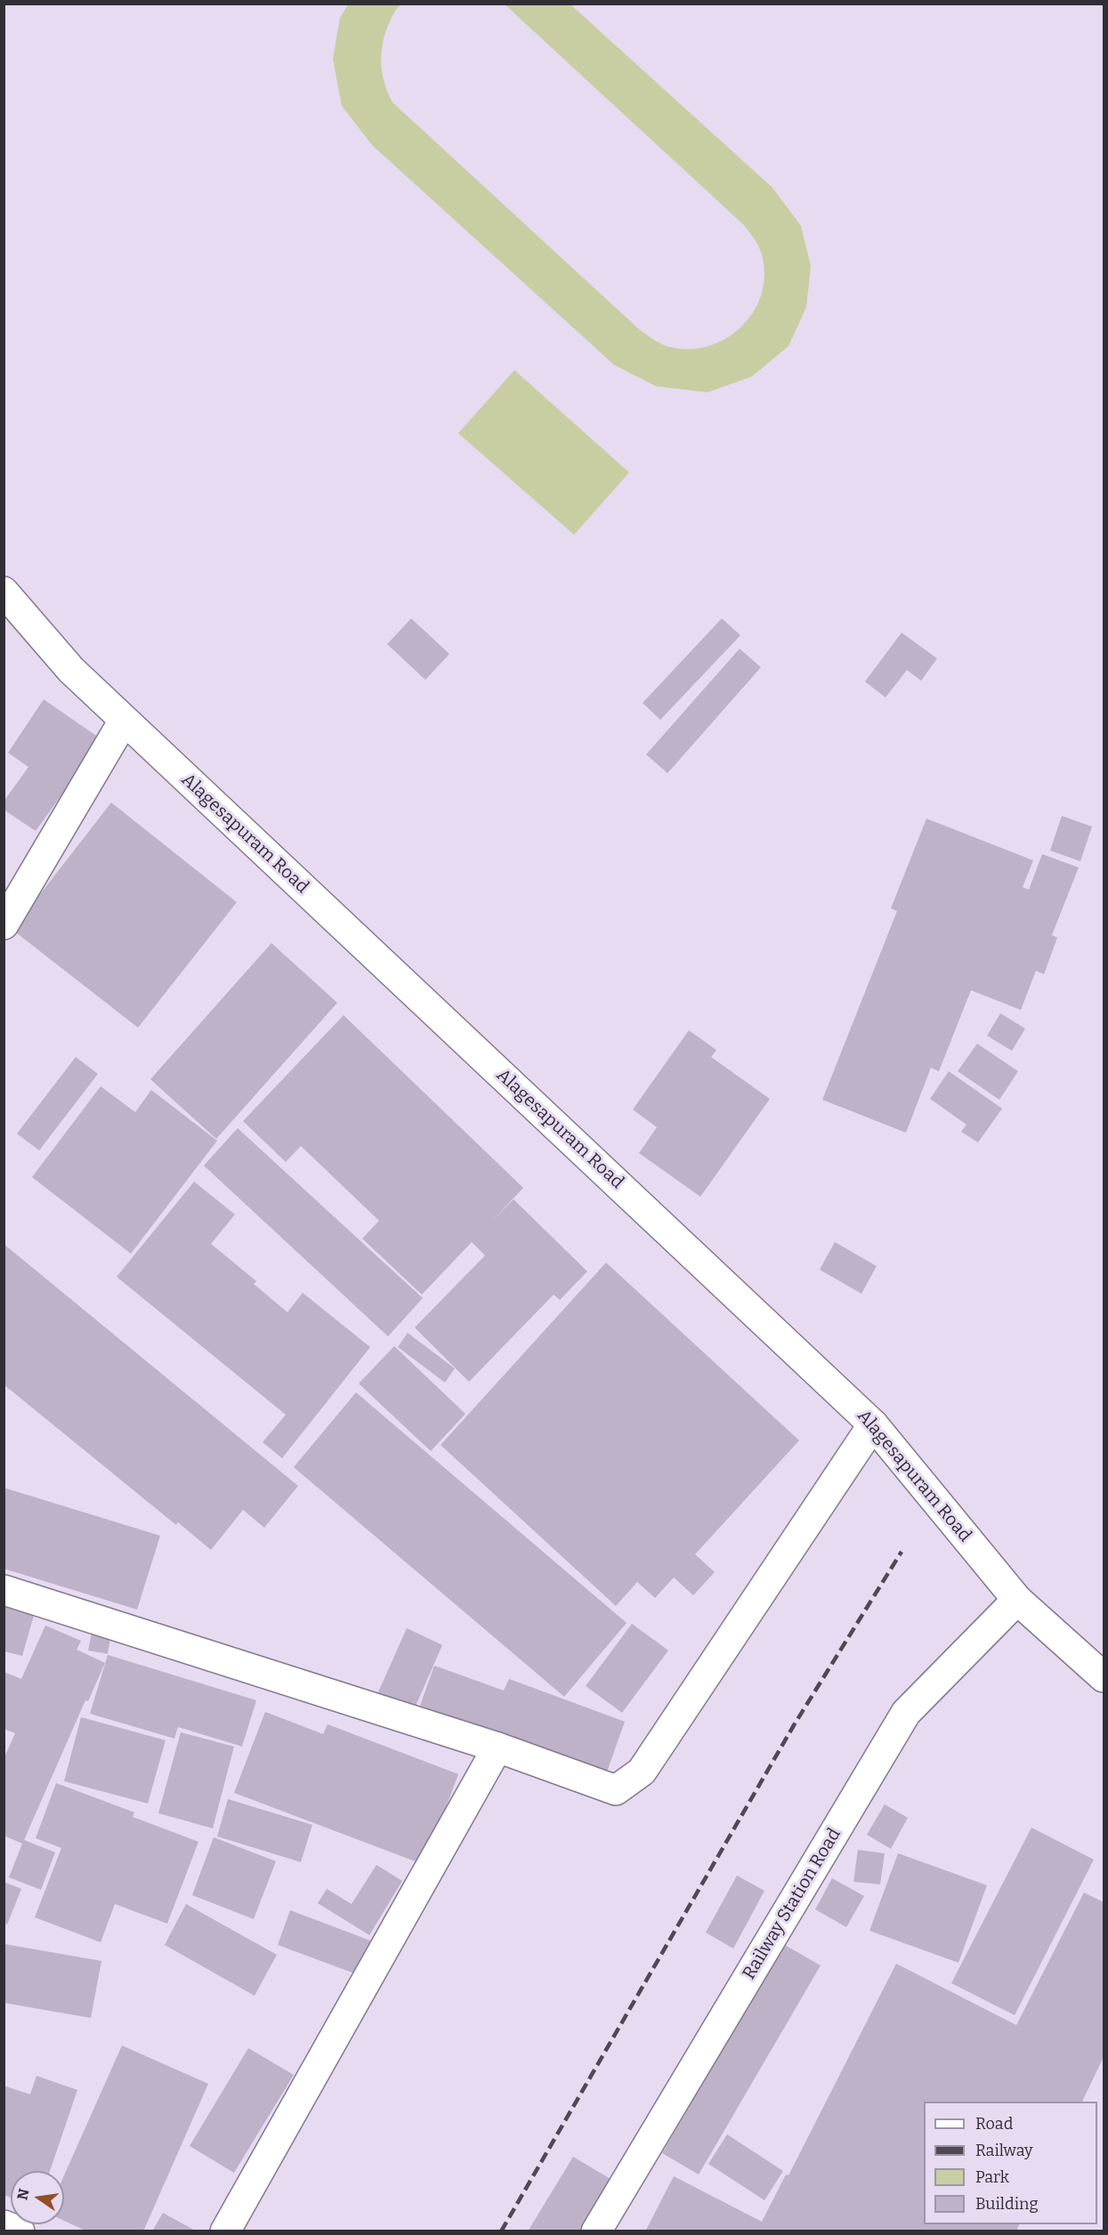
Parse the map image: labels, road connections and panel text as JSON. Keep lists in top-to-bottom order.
{
  "streets": {
    "street": ["Alagesapuram Road", "Railway Station Road"]
  },
  "crossings": [
    ["Alagesapuram Road", "Railway Station Road"]
  ],
  "legend": [
    "Road",
    "Railway",
    "Park",
    "Building"
  ],
  "north": "left"
}
